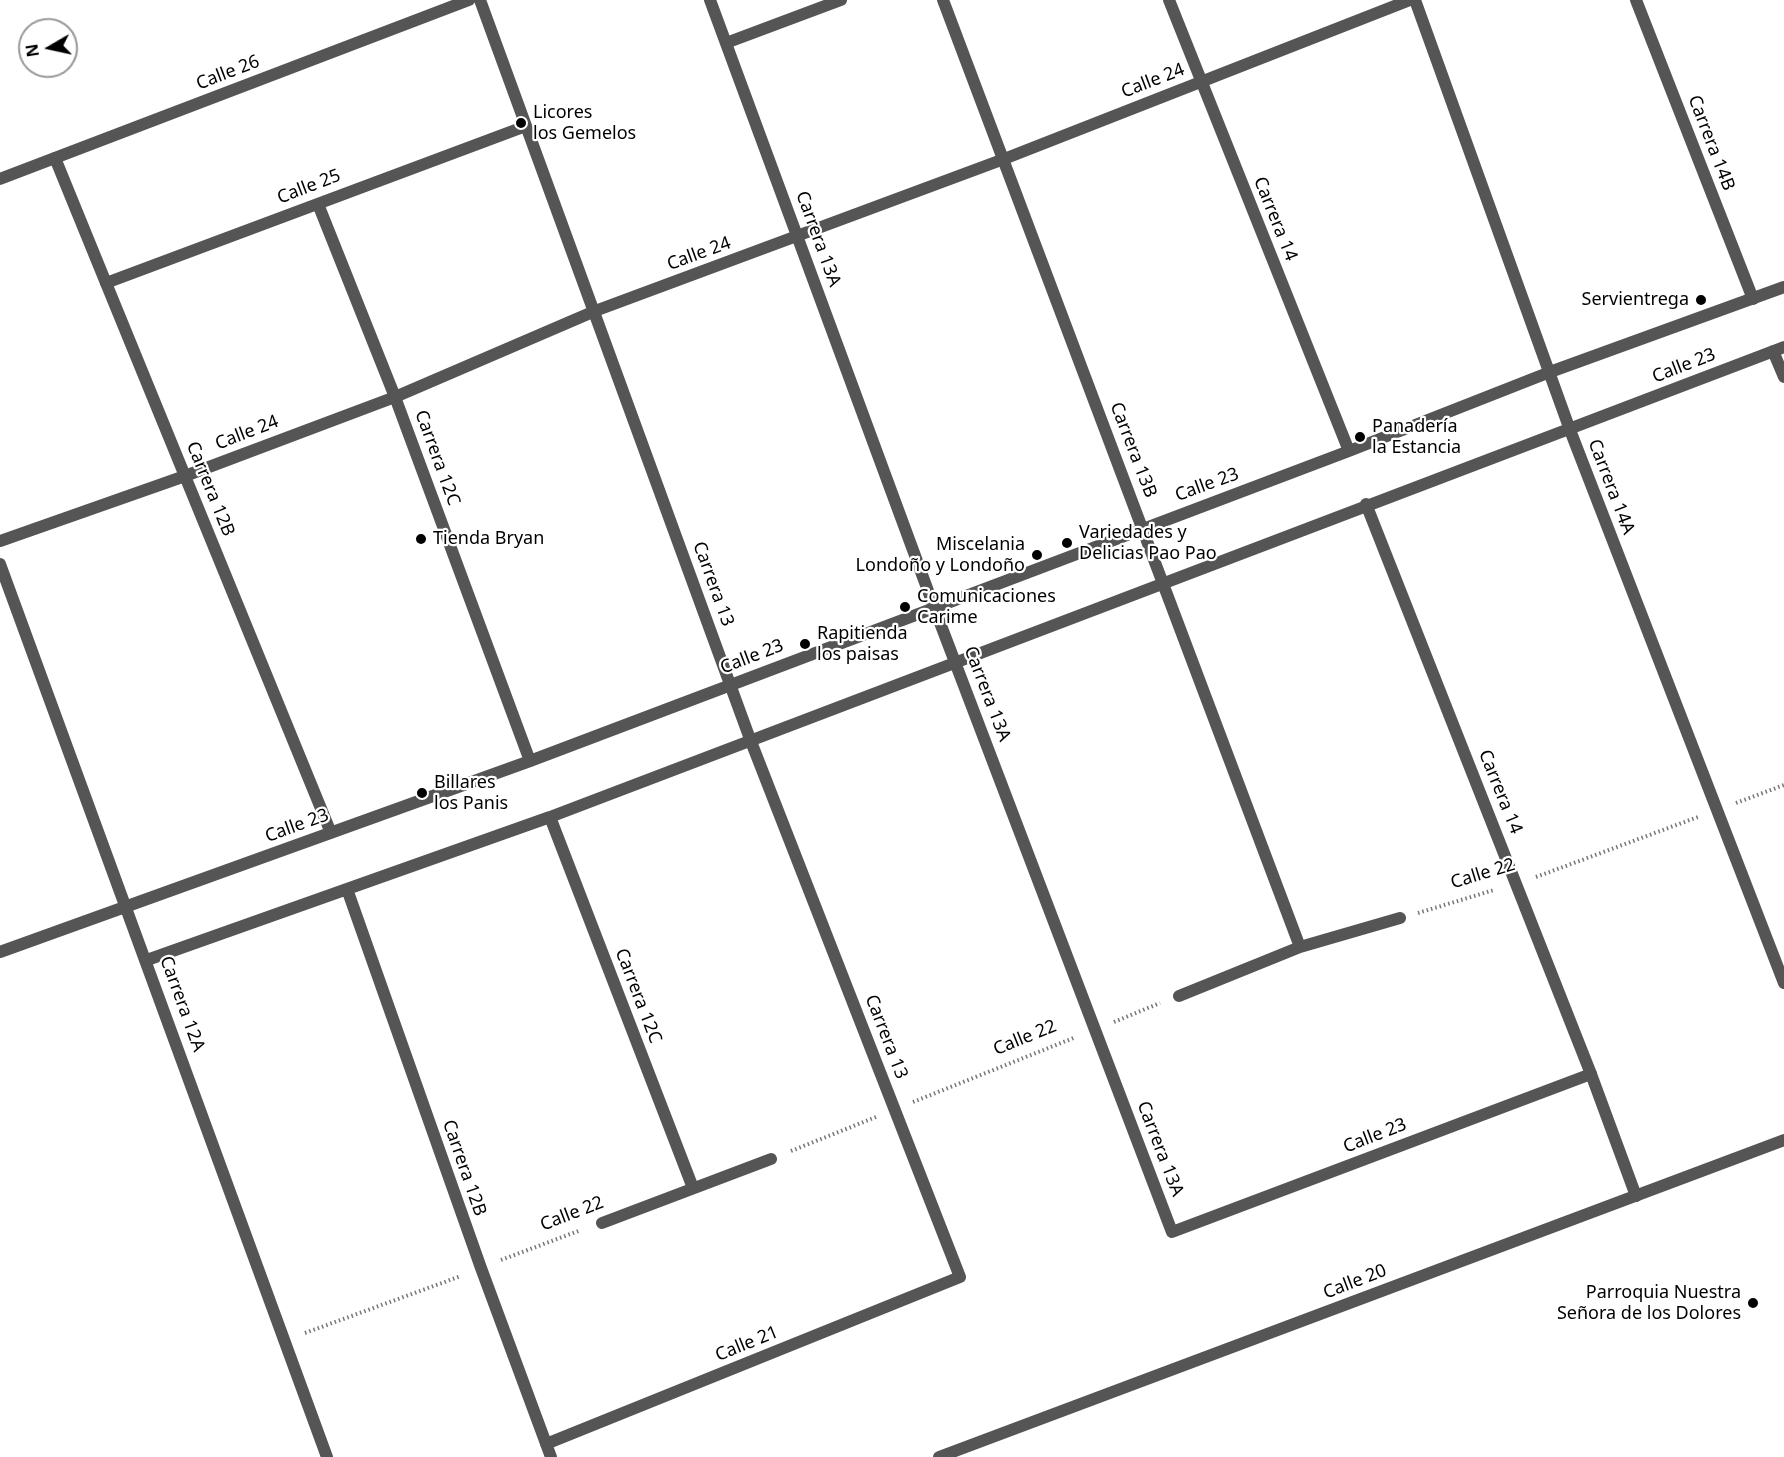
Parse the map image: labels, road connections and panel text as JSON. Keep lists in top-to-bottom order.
{
  "streets": {
    "street": [
      "Calle 26",
      "Calle 24",
      "Carrera 14B",
      "Calle 25",
      "Carrera 14",
      "Carrera 13A",
      "Calle 23",
      "Carrera 13B",
      "Carrera 12C",
      "Carrera 14A",
      "Carrera 12B",
      "Carrera 13",
      "Calle 22",
      "Carrera 12A",
      "Calle 20",
      "Calle 21"
    ]
  },
  "crossings": [
    ["Calle 26", "Carrera 12B"],
    ["Calle 24", "Carrera 14"],
    ["Calle 24", "Carrera 13A"],
    ["Calle 24", "Carrera 13B"],
    ["Calle 24", "Carrera 12C"],
    ["Calle 24", "Carrera 12B"],
    ["Calle 24", "Carrera 13"],
    ["Carrera 14B", "Calle 23"],
    ["Calle 25", "Carrera 12C"],
    ["Calle 25", "Carrera 12B"],
    ["Calle 25", "Carrera 13"],
    ["Carrera 14", "Calle 23"],
    ["Carrera 14", "Calle 22"],
    ["Carrera 14", "Calle 20"],
    ["Carrera 13A", "Calle 23"],
    ["Carrera 13A", "Calle 22"],
    ["Calle 23", "Carrera 13B"],
    ["Calle 23", "Carrera 12C"],
    ["Calle 23", "Carrera 14A"],
    ["Calle 23", "Carrera 12B"],
    ["Calle 23", "Carrera 13"],
    ["Calle 23", "Carrera 12A"],
    ["Carrera 12C", "Calle 22"],
    ["Carrera 14A", "Calle 22"],
    ["Carrera 12B", "Calle 22"],
    ["Carrera 12B", "Calle 21"],
    ["Carrera 13", "Calle 22"],
    ["Carrera 13", "Calle 21"],
    ["Calle 22", "Carrera 12A"]
  ],
  "places": [
    "Licores los Gemelos",
    "Servientrega",
    "Panadería la Estancia",
    "Tienda Bryan",
    "Variedades y Delicias Pao Pao",
    "Miscelania Londoño y Londoño",
    "Comunicaciones Carime",
    "Rapitienda los paisas",
    "Billares los Panis",
    "Parroquia Nuestra Señora de los Dolores"
  ],
  "north": "left"
}
